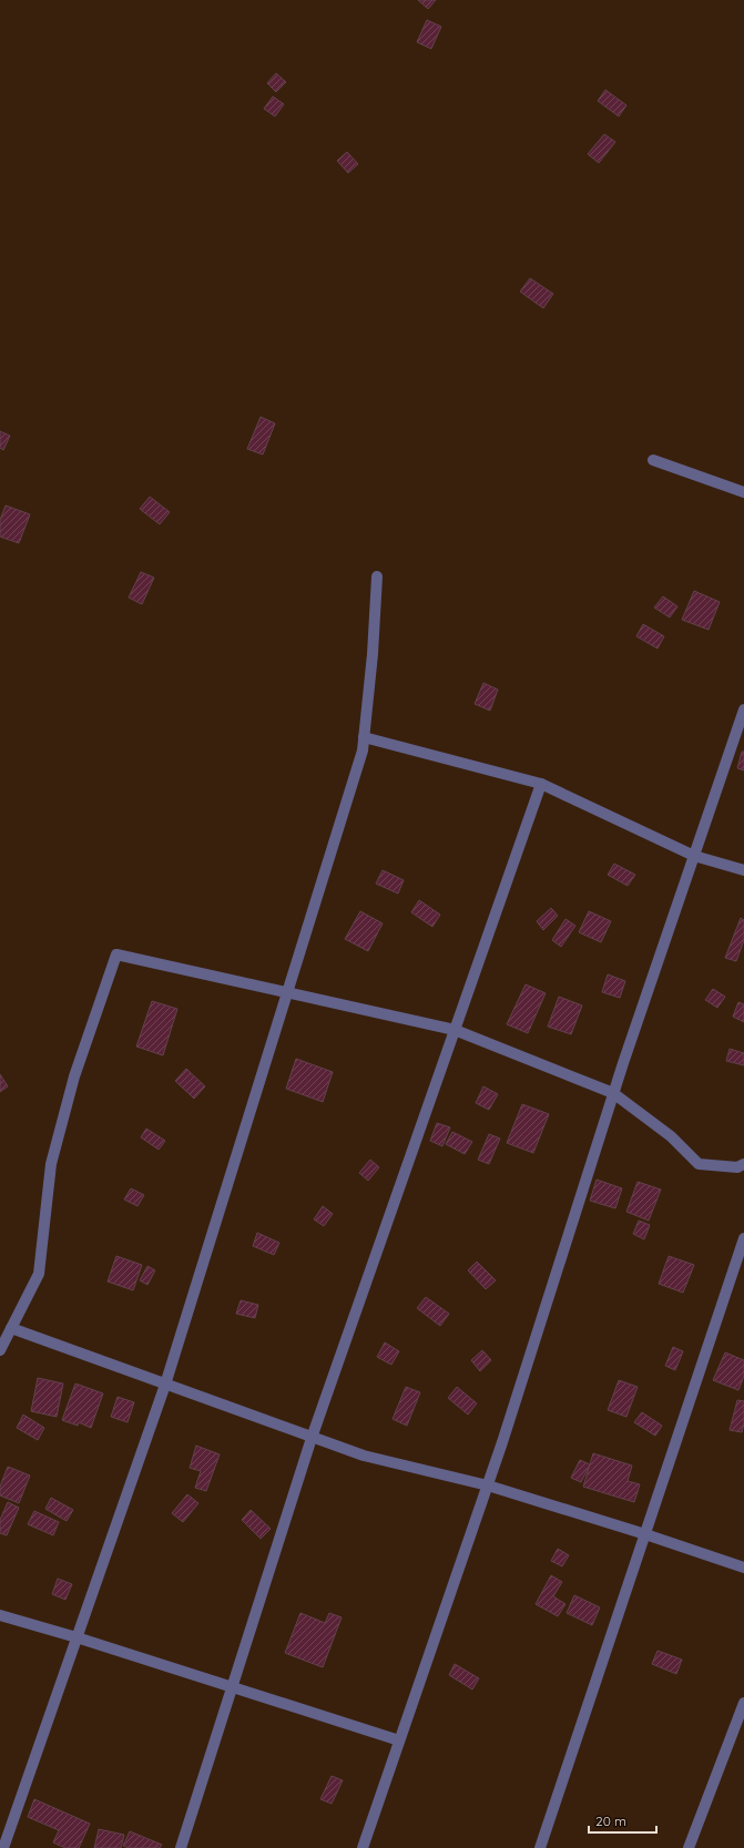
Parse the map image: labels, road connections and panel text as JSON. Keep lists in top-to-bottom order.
{
  "scale_bar": "20 m"
}
